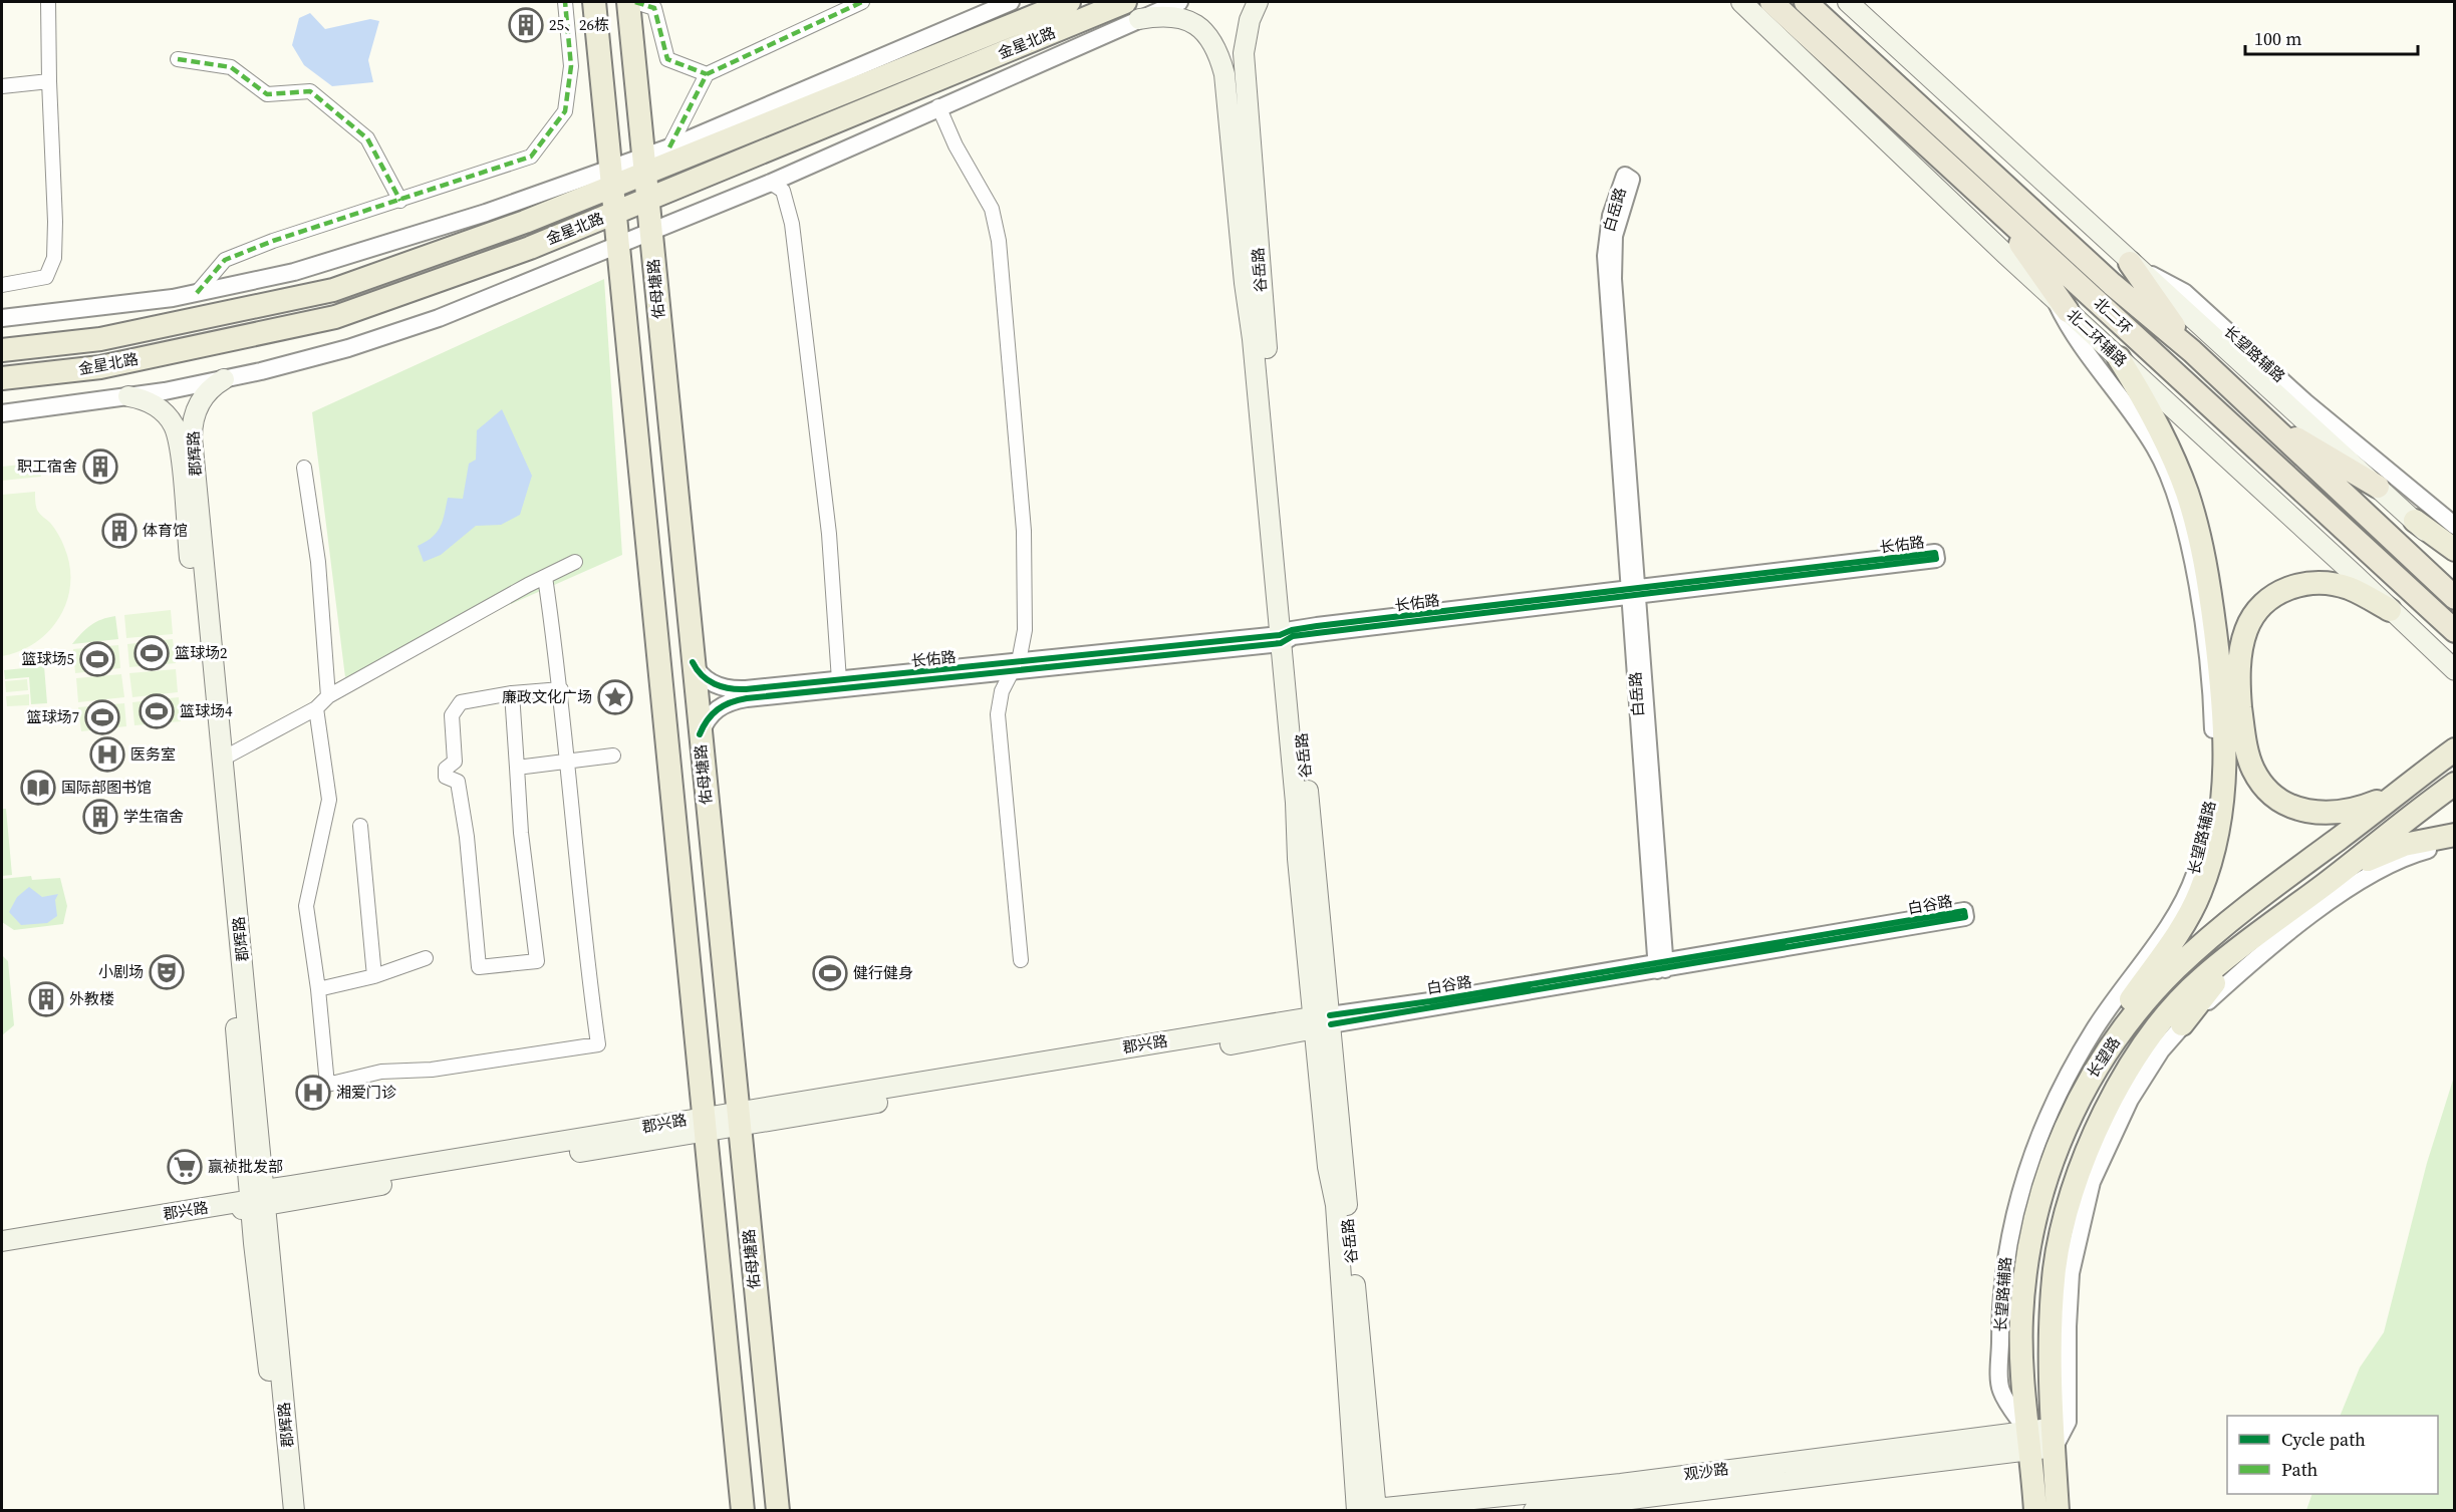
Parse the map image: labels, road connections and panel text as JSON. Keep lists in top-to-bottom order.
{
  "streets": {
    "highway": ["北二环"],
    "main road": [
      "金星北路",
      "谷岳路",
      "佑母塘路",
      "北二环辅路",
      "郡辉路",
      "郡兴路",
      "长望路",
      "观沙路"
    ],
    "street": [
      "白岳路",
      "长望路辅路",
      "长佑路",
      "白谷路"
    ]
  },
  "crossings": [
    ["金星北路", "佑母塘路"],
    ["白岳路", "长佑路"],
    ["白岳路", "白谷路"],
    ["谷岳路", "长佑路"],
    ["谷岳路", "白谷路"],
    ["谷岳路", "郡兴路"],
    ["谷岳路", "观沙路"],
    ["佑母塘路", "长佑路"],
    ["佑母塘路", "郡兴路"],
    ["北二环辅路", "长望路辅路"],
    ["长望路辅路", "长望路"],
    ["长望路辅路", "观沙路"],
    ["郡辉路", "郡兴路"],
    ["白谷路", "郡兴路"],
    ["长望路", "观沙路"]
  ],
  "places": {
    "building": [
      "25、26栋",
      "职工宿舍",
      "体育馆",
      "学生宿舍",
      "外教楼"
    ],
    "sports": [
      "篮球场2",
      "篮球场5",
      "篮球场4",
      "篮球场7",
      "健行健身"
    ],
    "place": ["廉政文化广场"],
    "hospital": ["医务室", "湘爱门诊"],
    "library": ["国际部图书馆"],
    "theatre": ["小剧场"],
    "supermarket": ["赢祯批发部"]
  },
  "legend": ["Cycle path", "Path"],
  "scale_bar": "100 m"
}
